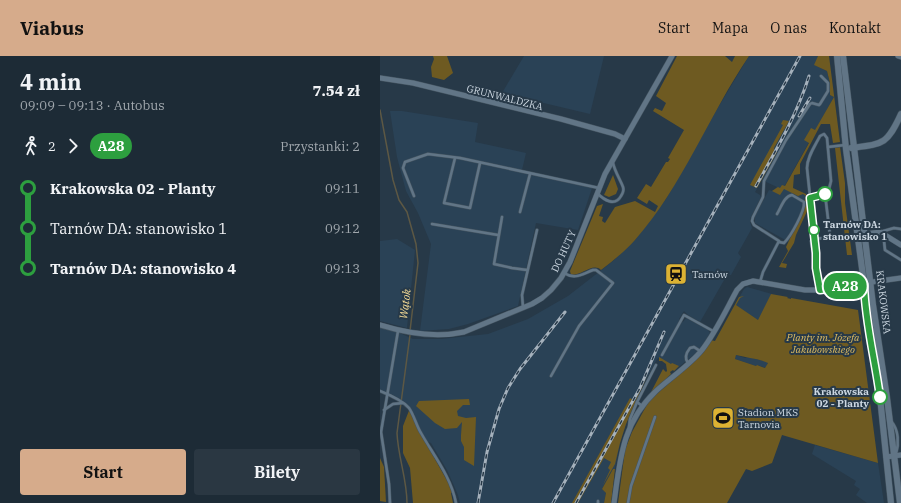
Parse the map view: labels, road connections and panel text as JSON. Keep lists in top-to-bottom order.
{
  "streets": {
    "street": ["GRUNWALDZKA", "DO HUTY", "KRAKOWSKA"]
  },
  "crossings": [
    ["GRUNWALDZKA", "DO HUTY"]
  ],
  "water": ["Wątok"],
  "parks": ["Planty im. Józefa Jakubowskiego"],
  "places": {
    "other": ["Tarnów DA: stanowisko 1", "Krakowska 02 - Planty"],
    "station": ["Tarnów"],
    "sports": ["Stadion MKS Tarnovia"]
  },
  "lines": ["bus line A28"],
  "page": {
    "header": "Viabus",
    "nav": [
      "Start",
      "Mapa",
      "O nas",
      "Kontakt"
    ],
    "heading": ["4 min", "09:09 – 09:13 · Autobus", "7.54 zł"],
    "on_map": "A28",
    "legs": ["2", "A28", "Przystanki: 2"],
    "list": [
      {
        "name": "Krakowska 02 - Planty",
        "value": "09:11"
      },
      {
        "name": "Tarnów DA: stanowisko 1",
        "value": "09:12"
      },
      {
        "name": "Tarnów DA: stanowisko 4",
        "value": "09:13"
      }
    ],
    "buttons": ["Start", "Bilety"]
  }
}
